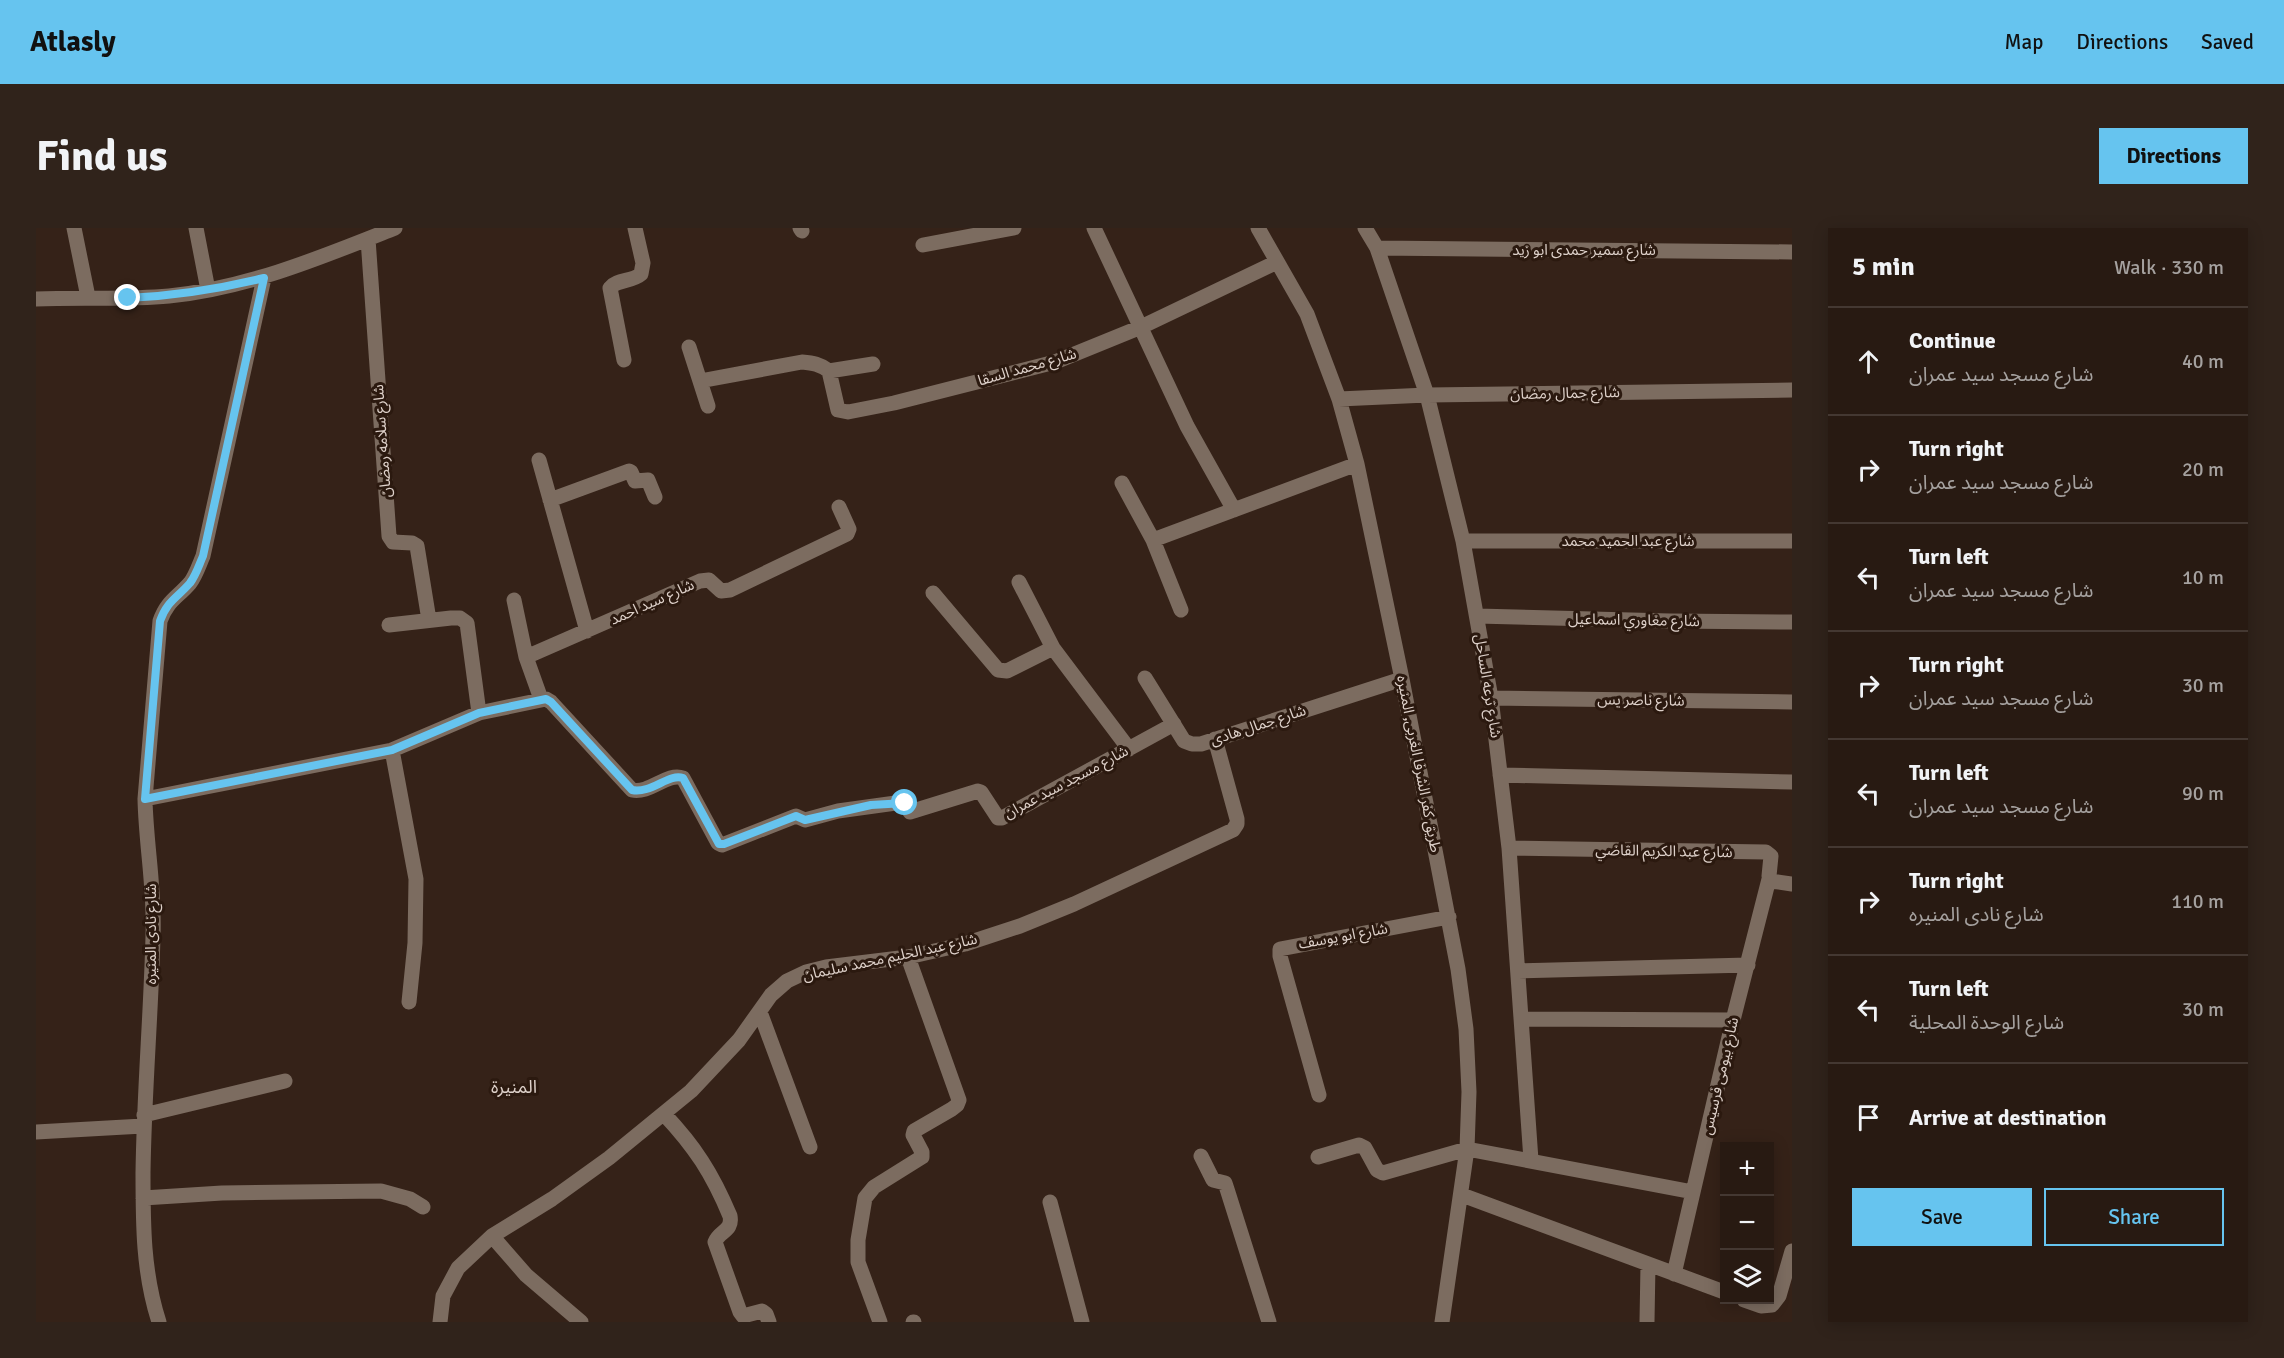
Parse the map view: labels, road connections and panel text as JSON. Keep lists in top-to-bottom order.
{
  "streets": {
    "street": [
      "شارع سمير حمدى ابو زيد",
      "شارع محمد السقا",
      "شارع جمال رمضان",
      "شارع سلامه رمضان",
      "شارع عبد الحميد محمد",
      "شارع سيد احمد",
      "شارع مغاوري اسماعيل",
      "شارع ترعه الساحل",
      "شارع ناصر يس",
      "شارع جمال هادى",
      "طريق كفر الشرفا الغربى, المنيره",
      "شارع مسجد سيد عمران",
      "شارع عبد الكريم القاضي",
      "شارع نادى المنيره",
      "شارع ابو يوسف",
      "شارع عبد الحليم محمد سليمان",
      "شارع بيومى فرسيس"
    ]
  },
  "crossings": [
    ["شارع سمير حمدى ابو زيد", "شارع ترعه الساحل"],
    ["شارع محمد السقا", "طريق كفر الشرفا الغربى, المنيره"],
    ["شارع جمال رمضان", "شارع ترعه الساحل"],
    ["شارع جمال رمضان", "طريق كفر الشرفا الغربى, المنيره"],
    ["شارع عبد الحميد محمد", "شارع ترعه الساحل"],
    ["شارع مغاوري اسماعيل", "شارع ترعه الساحل"],
    ["شارع ترعه الساحل", "شارع ناصر يس"],
    ["شارع ترعه الساحل", "شارع عبد الكريم القاضي"],
    ["شارع جمال هادى", "طريق كفر الشرفا الغربى, المنيره"],
    ["شارع جمال هادى", "شارع مسجد سيد عمران"],
    ["شارع جمال هادى", "شارع عبد الحليم محمد سليمان"],
    ["طريق كفر الشرفا الغربى, المنيره", "شارع ابو يوسف"],
    ["شارع عبد الكريم القاضي", "شارع بيومى فرسيس"]
  ],
  "districts": ["المنيرة"],
  "page": {
    "header": "Atlasly",
    "nav": ["Map", "Directions", "Saved"],
    "buttons": [
      "Directions",
      ["Save", "Share"]
    ],
    "title": "Find us",
    "heading": ["5 min", "Walk · 330 m"],
    "list": [
      ["Continue", "شارع مسجد سيد عمران", "40 m"],
      ["Turn right", "شارع مسجد سيد عمران", "20 m"],
      ["Turn left", "شارع مسجد سيد عمران", "10 m"],
      ["Turn right", "شارع مسجد سيد عمران", "30 m"],
      ["Turn left", "شارع مسجد سيد عمران", "90 m"],
      ["Turn right", "شارع نادى المنيره", "110 m"],
      ["Turn left", "شارع الوحدة المحلية", "30 m"],
      "Arrive at destination"
    ],
    "map_buttons": ["+", "−"]
  }
}
